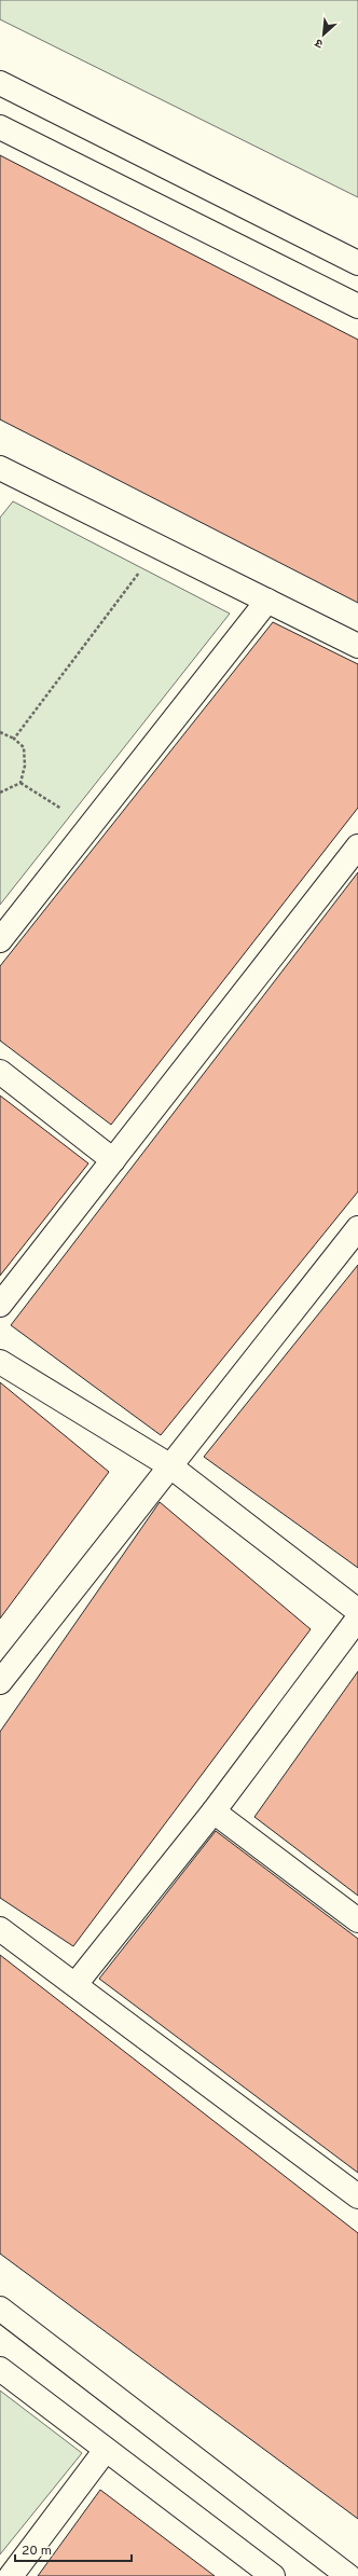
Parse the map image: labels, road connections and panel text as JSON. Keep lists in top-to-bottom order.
{
  "scale_bar": "20 m",
  "north": "bottom left"
}
